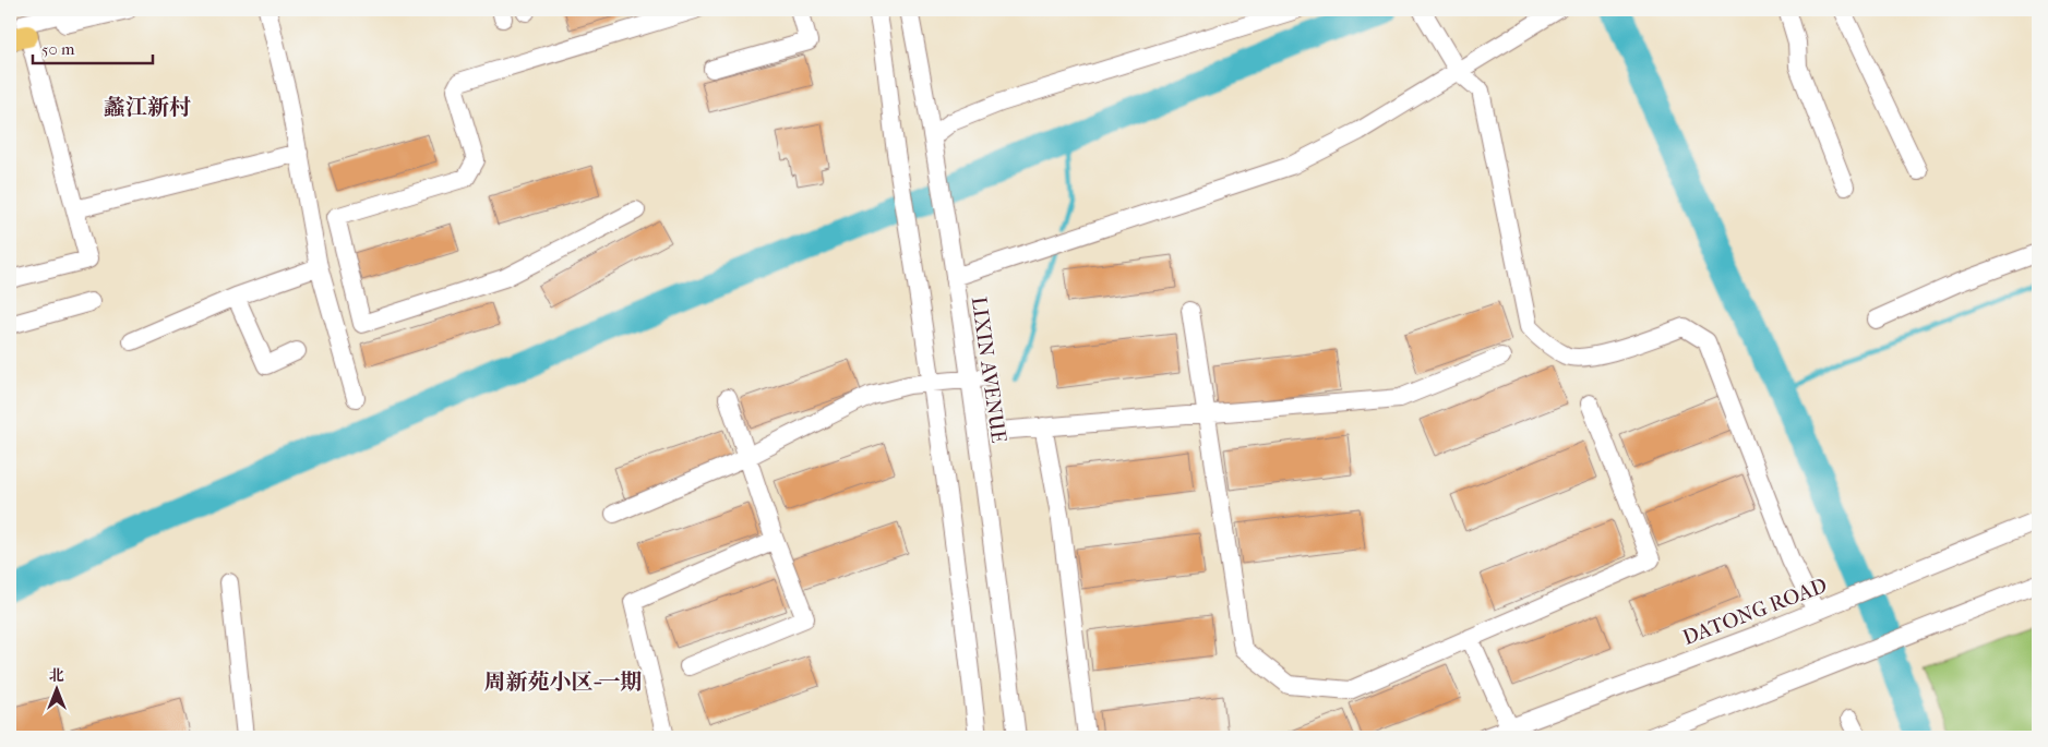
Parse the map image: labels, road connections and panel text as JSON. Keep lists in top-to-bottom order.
{
  "streets": {
    "street": ["LIXIN AVENUE", "DATONG ROAD"]
  },
  "districts": ["蠡江新村", "周新苑小区-一期"],
  "scale_bar": "50 m",
  "north": "top"
}
